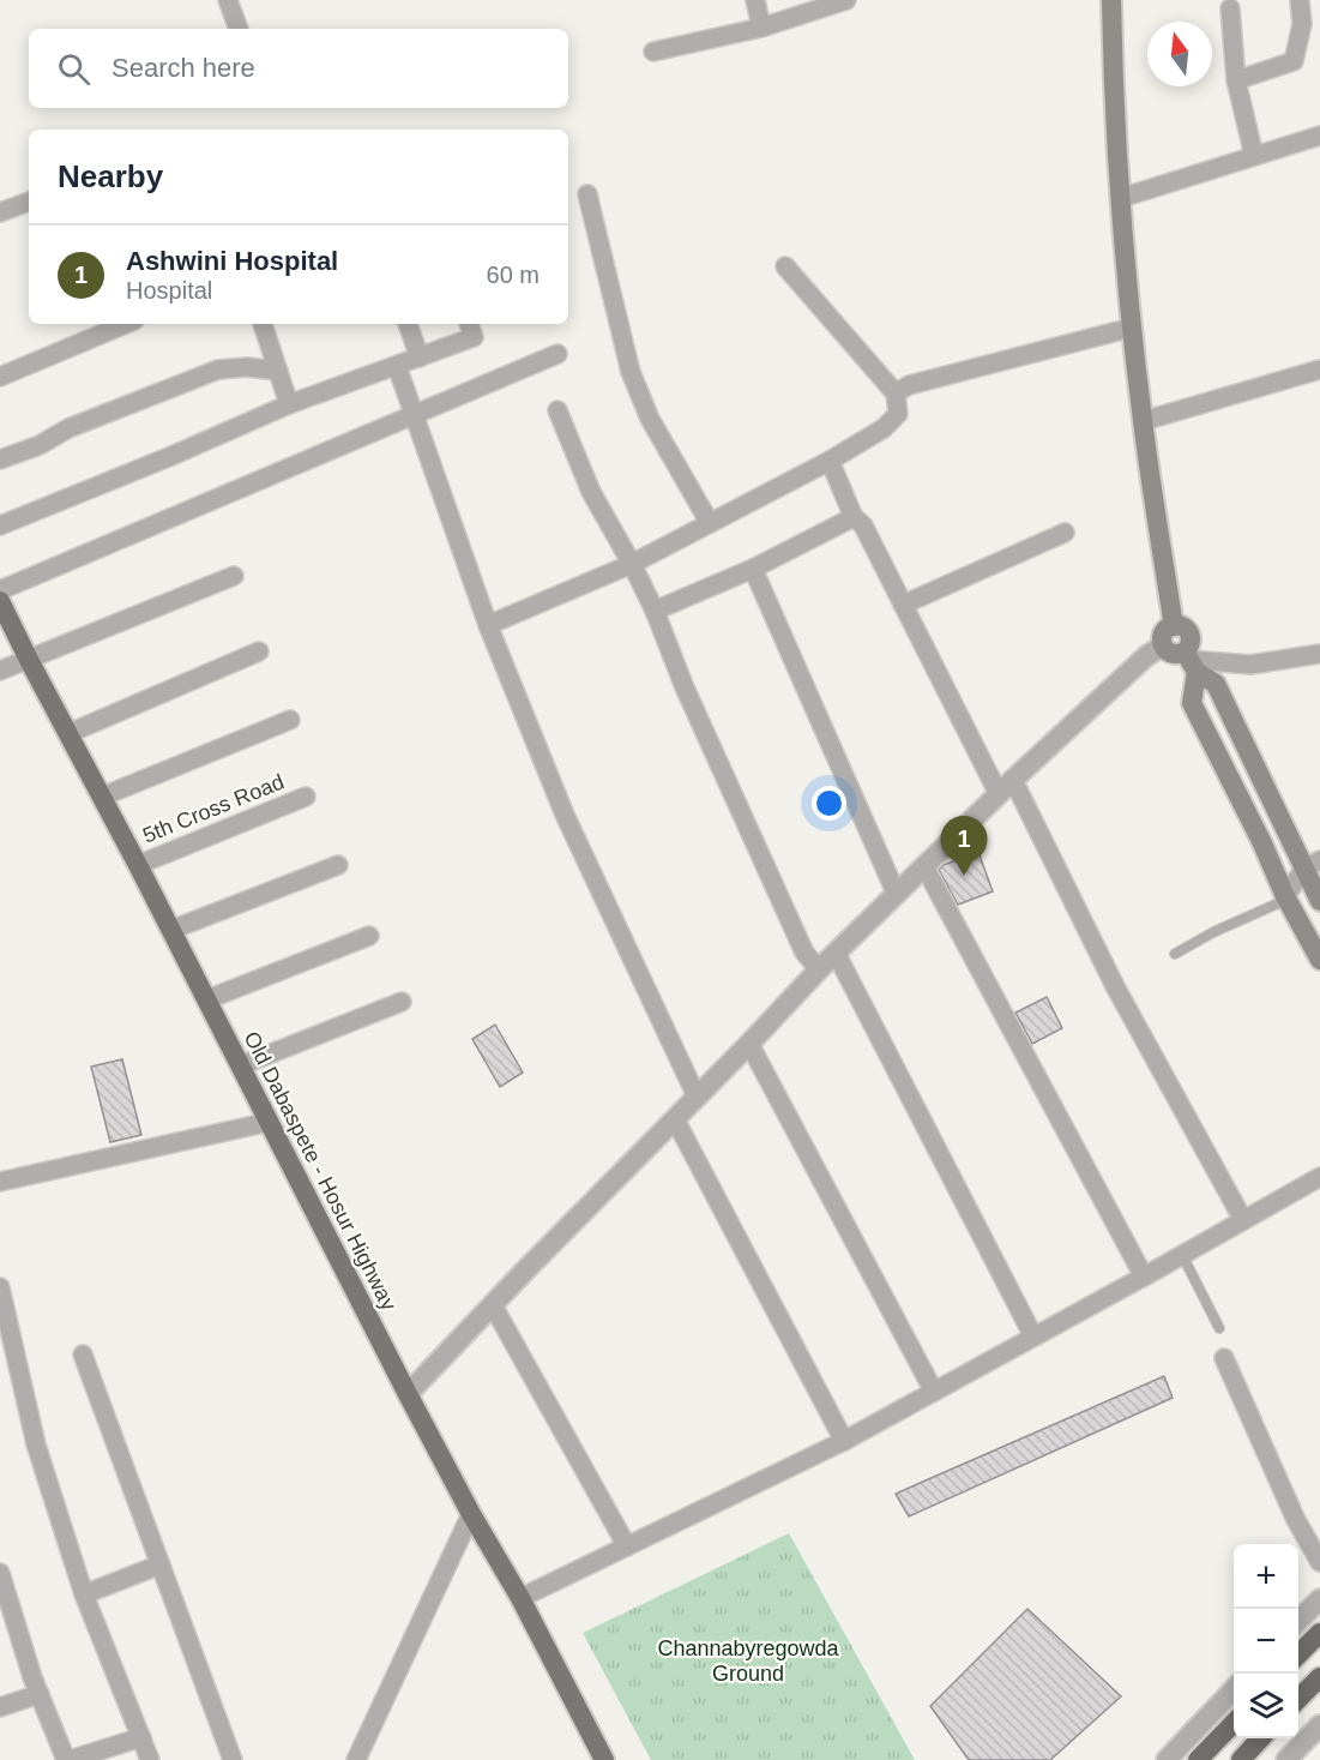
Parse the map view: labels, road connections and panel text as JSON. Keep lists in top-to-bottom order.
{
  "streets": {
    "main road": ["Old Dabaspete - Hosur Highway"],
    "street": ["5th Cross Road"]
  },
  "crossings": [
    ["5th Cross Road", "Old Dabaspete - Hosur Highway"]
  ],
  "parks": ["Channabyregowda Ground"],
  "north": "top",
  "page": {
    "search": "Search here",
    "heading": "Nearby",
    "list": [
      {
        "mark": "1",
        "name": "Ashwini Hospital",
        "note": "Hospital",
        "value": "60 m"
      }
    ],
    "pins": "1",
    "map_buttons": ["+", "−"]
  }
}
